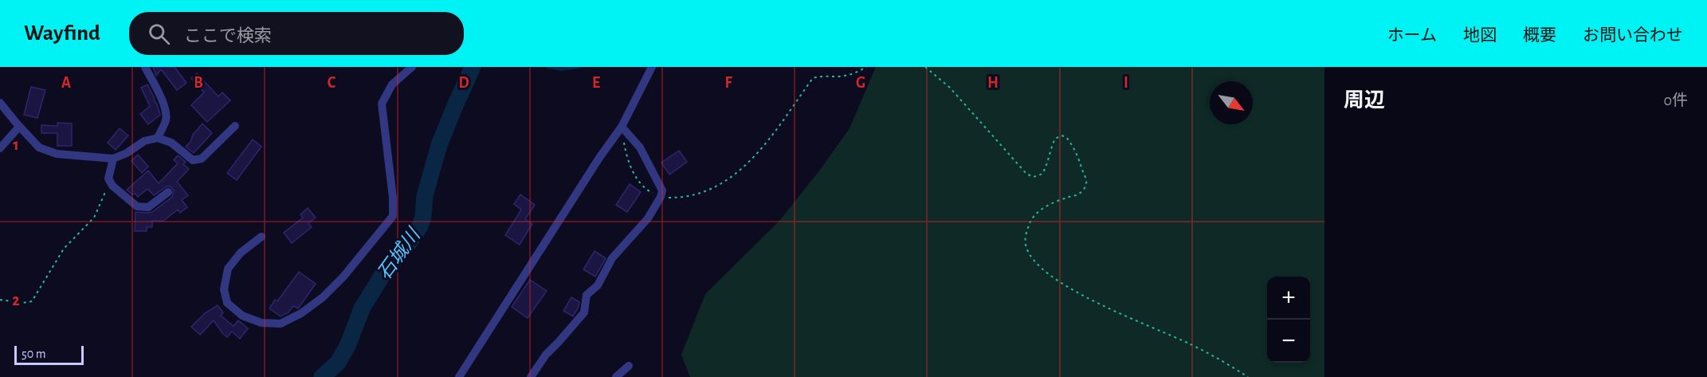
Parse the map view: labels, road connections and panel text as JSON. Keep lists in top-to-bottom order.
{
  "water": ["石城川"],
  "scale_bar": "50 m",
  "north": "bottom right",
  "page": {
    "header": "Wayfind",
    "search": "ここで検索",
    "nav": [
      "ホーム",
      "地図",
      "概要",
      "お問い合わせ"
    ],
    "heading": ["周辺", "0件"],
    "map_buttons": ["+", "−"],
    "scale": "50 m"
  },
  "grid": {
    "columns": [
      "A",
      "B",
      "C",
      "D",
      "E",
      "F",
      "G",
      "H",
      "I"
    ],
    "rows": ["1", "2"]
  }
}
